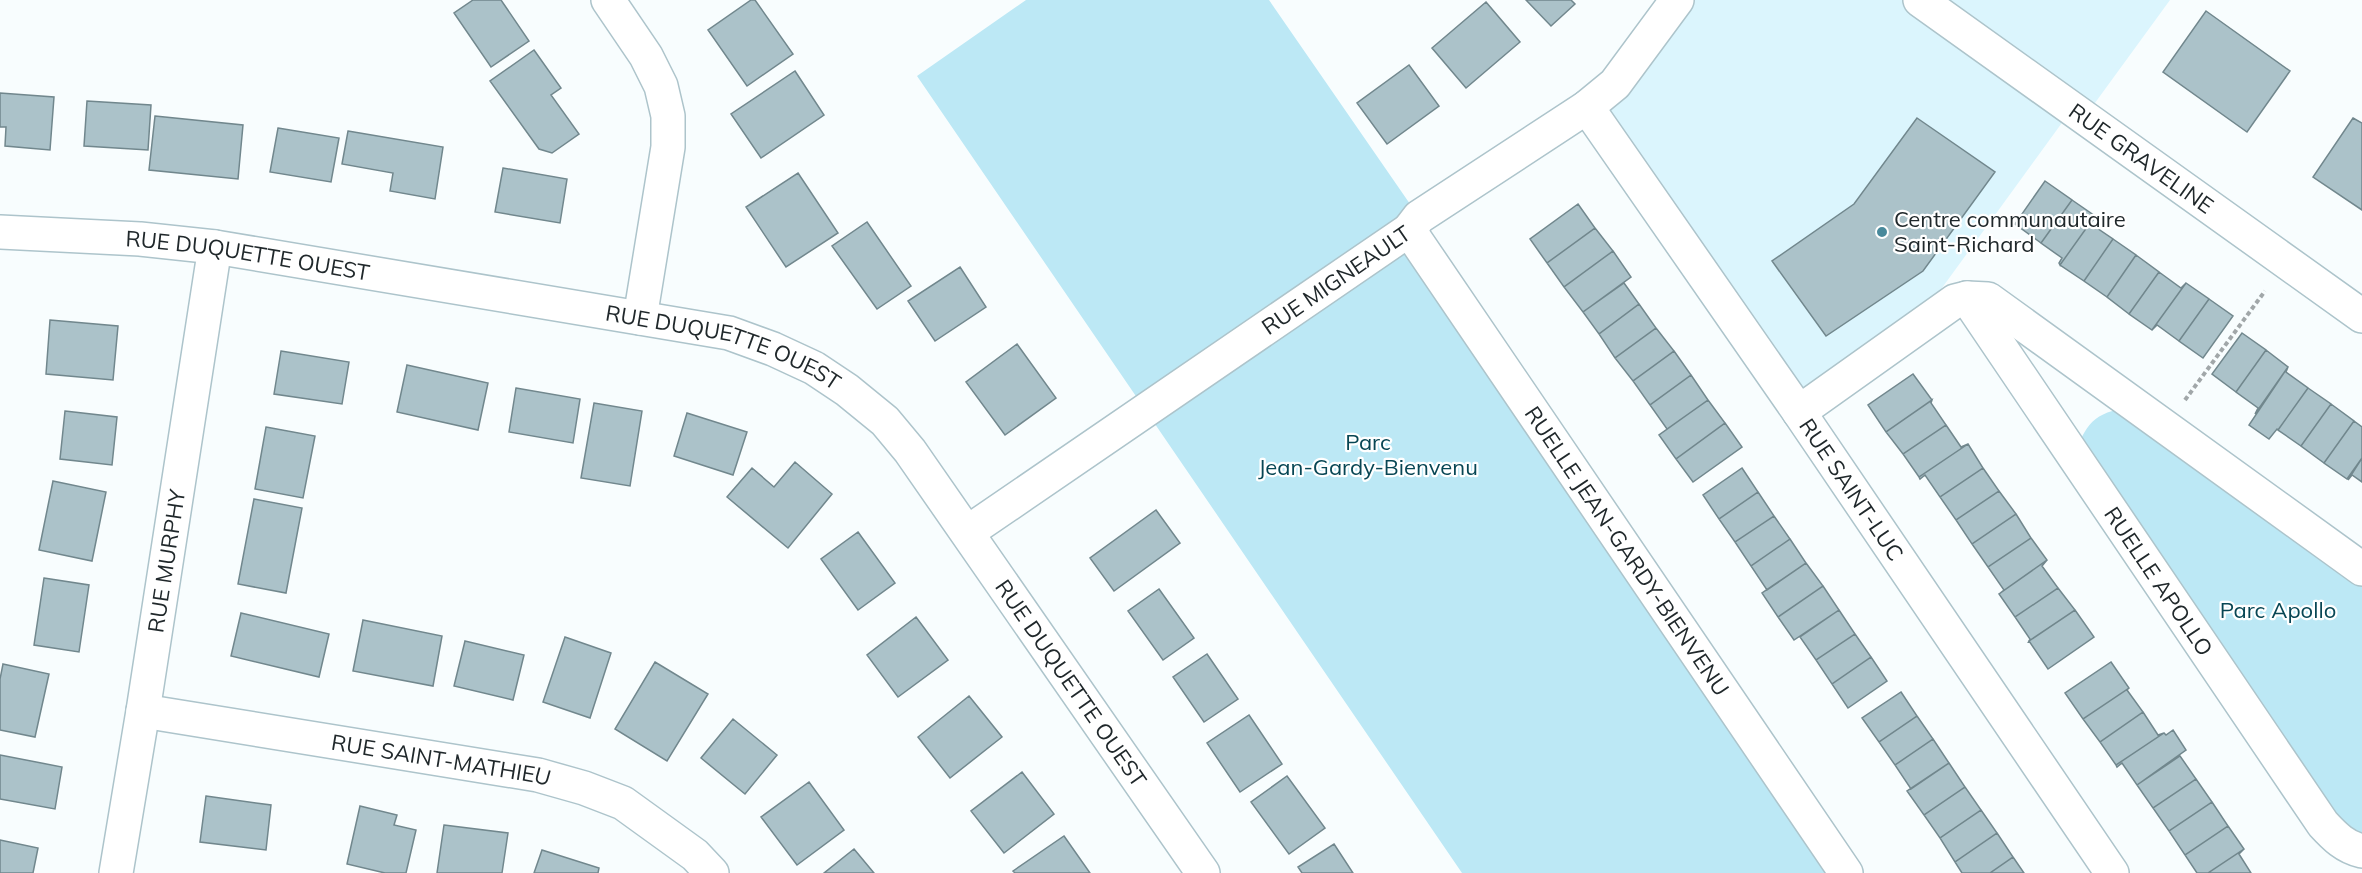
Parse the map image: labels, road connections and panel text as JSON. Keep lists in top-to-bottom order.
{
  "streets": {
    "street": [
      "RUE GRAVELINE",
      "RUE DUQUETTE OUEST",
      "RUE MIGNEAULT",
      "RUE SAINT-LUC",
      "RUELLE JEAN-GARDY-BIENVENU",
      "RUE MURPHY",
      "RUELLE APOLLO",
      "RUE SAINT-MATHIEU"
    ]
  },
  "crossings": [
    ["RUE DUQUETTE OUEST", "RUE MIGNEAULT"],
    ["RUE DUQUETTE OUEST", "RUE MURPHY"],
    ["RUE MIGNEAULT", "RUE SAINT-LUC"],
    ["RUE MIGNEAULT", "RUELLE JEAN-GARDY-BIENVENU"],
    ["RUE MURPHY", "RUE SAINT-MATHIEU"]
  ],
  "parks": ["Parc Jean-Gardy-Bienvenu", "Parc Apollo"],
  "places": ["Centre communautaire Saint-Richard"]
}
